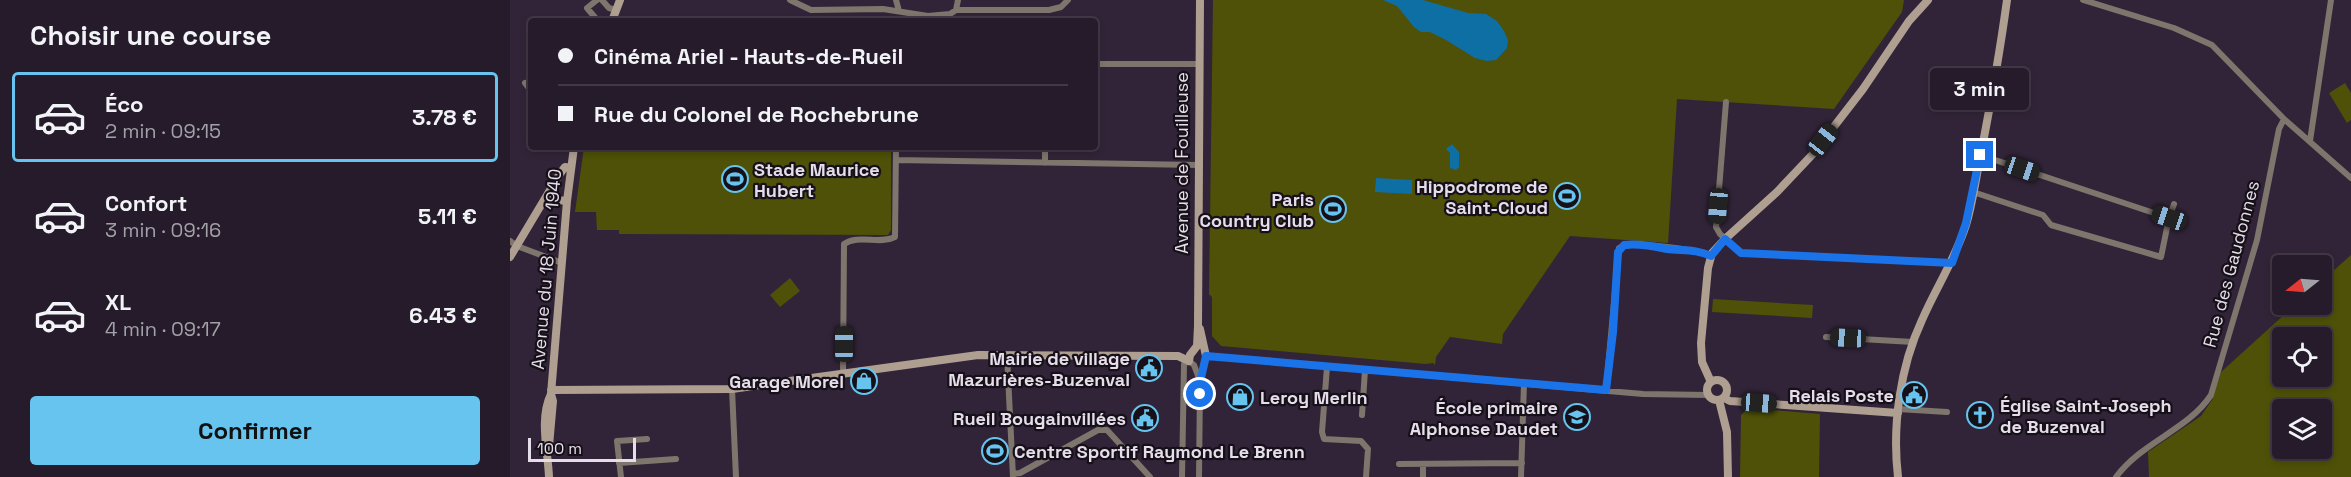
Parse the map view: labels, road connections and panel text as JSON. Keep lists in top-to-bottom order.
{
  "streets": {
    "street": ["Avenue de Fouilleuse", "Rue des Gaudonnes", "Avenue du 18 Juin 1940"]
  },
  "places": {
    "sports": [
      "Stade Maurice Hubert",
      "Hippodrome de Saint-Cloud",
      "Paris Country Club",
      "Centre Sportif Raymond Le Brenn"
    ],
    "public building": ["Mairie de village Mazurières-Buzenval", "Relais Poste", "Rueil Bougainvillées"],
    "shop": ["Garage Morel", "Leroy Merlin"],
    "church": ["Église Saint-Joseph de Buzenval"],
    "school or university": ["École primaire Alphonse Daudet"]
  },
  "scale_bar": "100 m",
  "north": "left",
  "page": {
    "heading": "Choisir une course",
    "banner": ["Cinéma Ariel - Hauts-de-Rueil", "Rue du Colonel de Rochebrune"],
    "bubble": "3 min",
    "list": [
      {
        "name": "Éco",
        "note": "2 min · 09:15",
        "value": "3.78 €"
      },
      {
        "name": "Confort",
        "note": "3 min · 09:16",
        "value": "5.11 €"
      },
      {
        "name": "XL",
        "note": "4 min · 09:17",
        "value": "6.43 €"
      }
    ],
    "buttons": "Confirmer",
    "scale": "100 m"
  }
}
